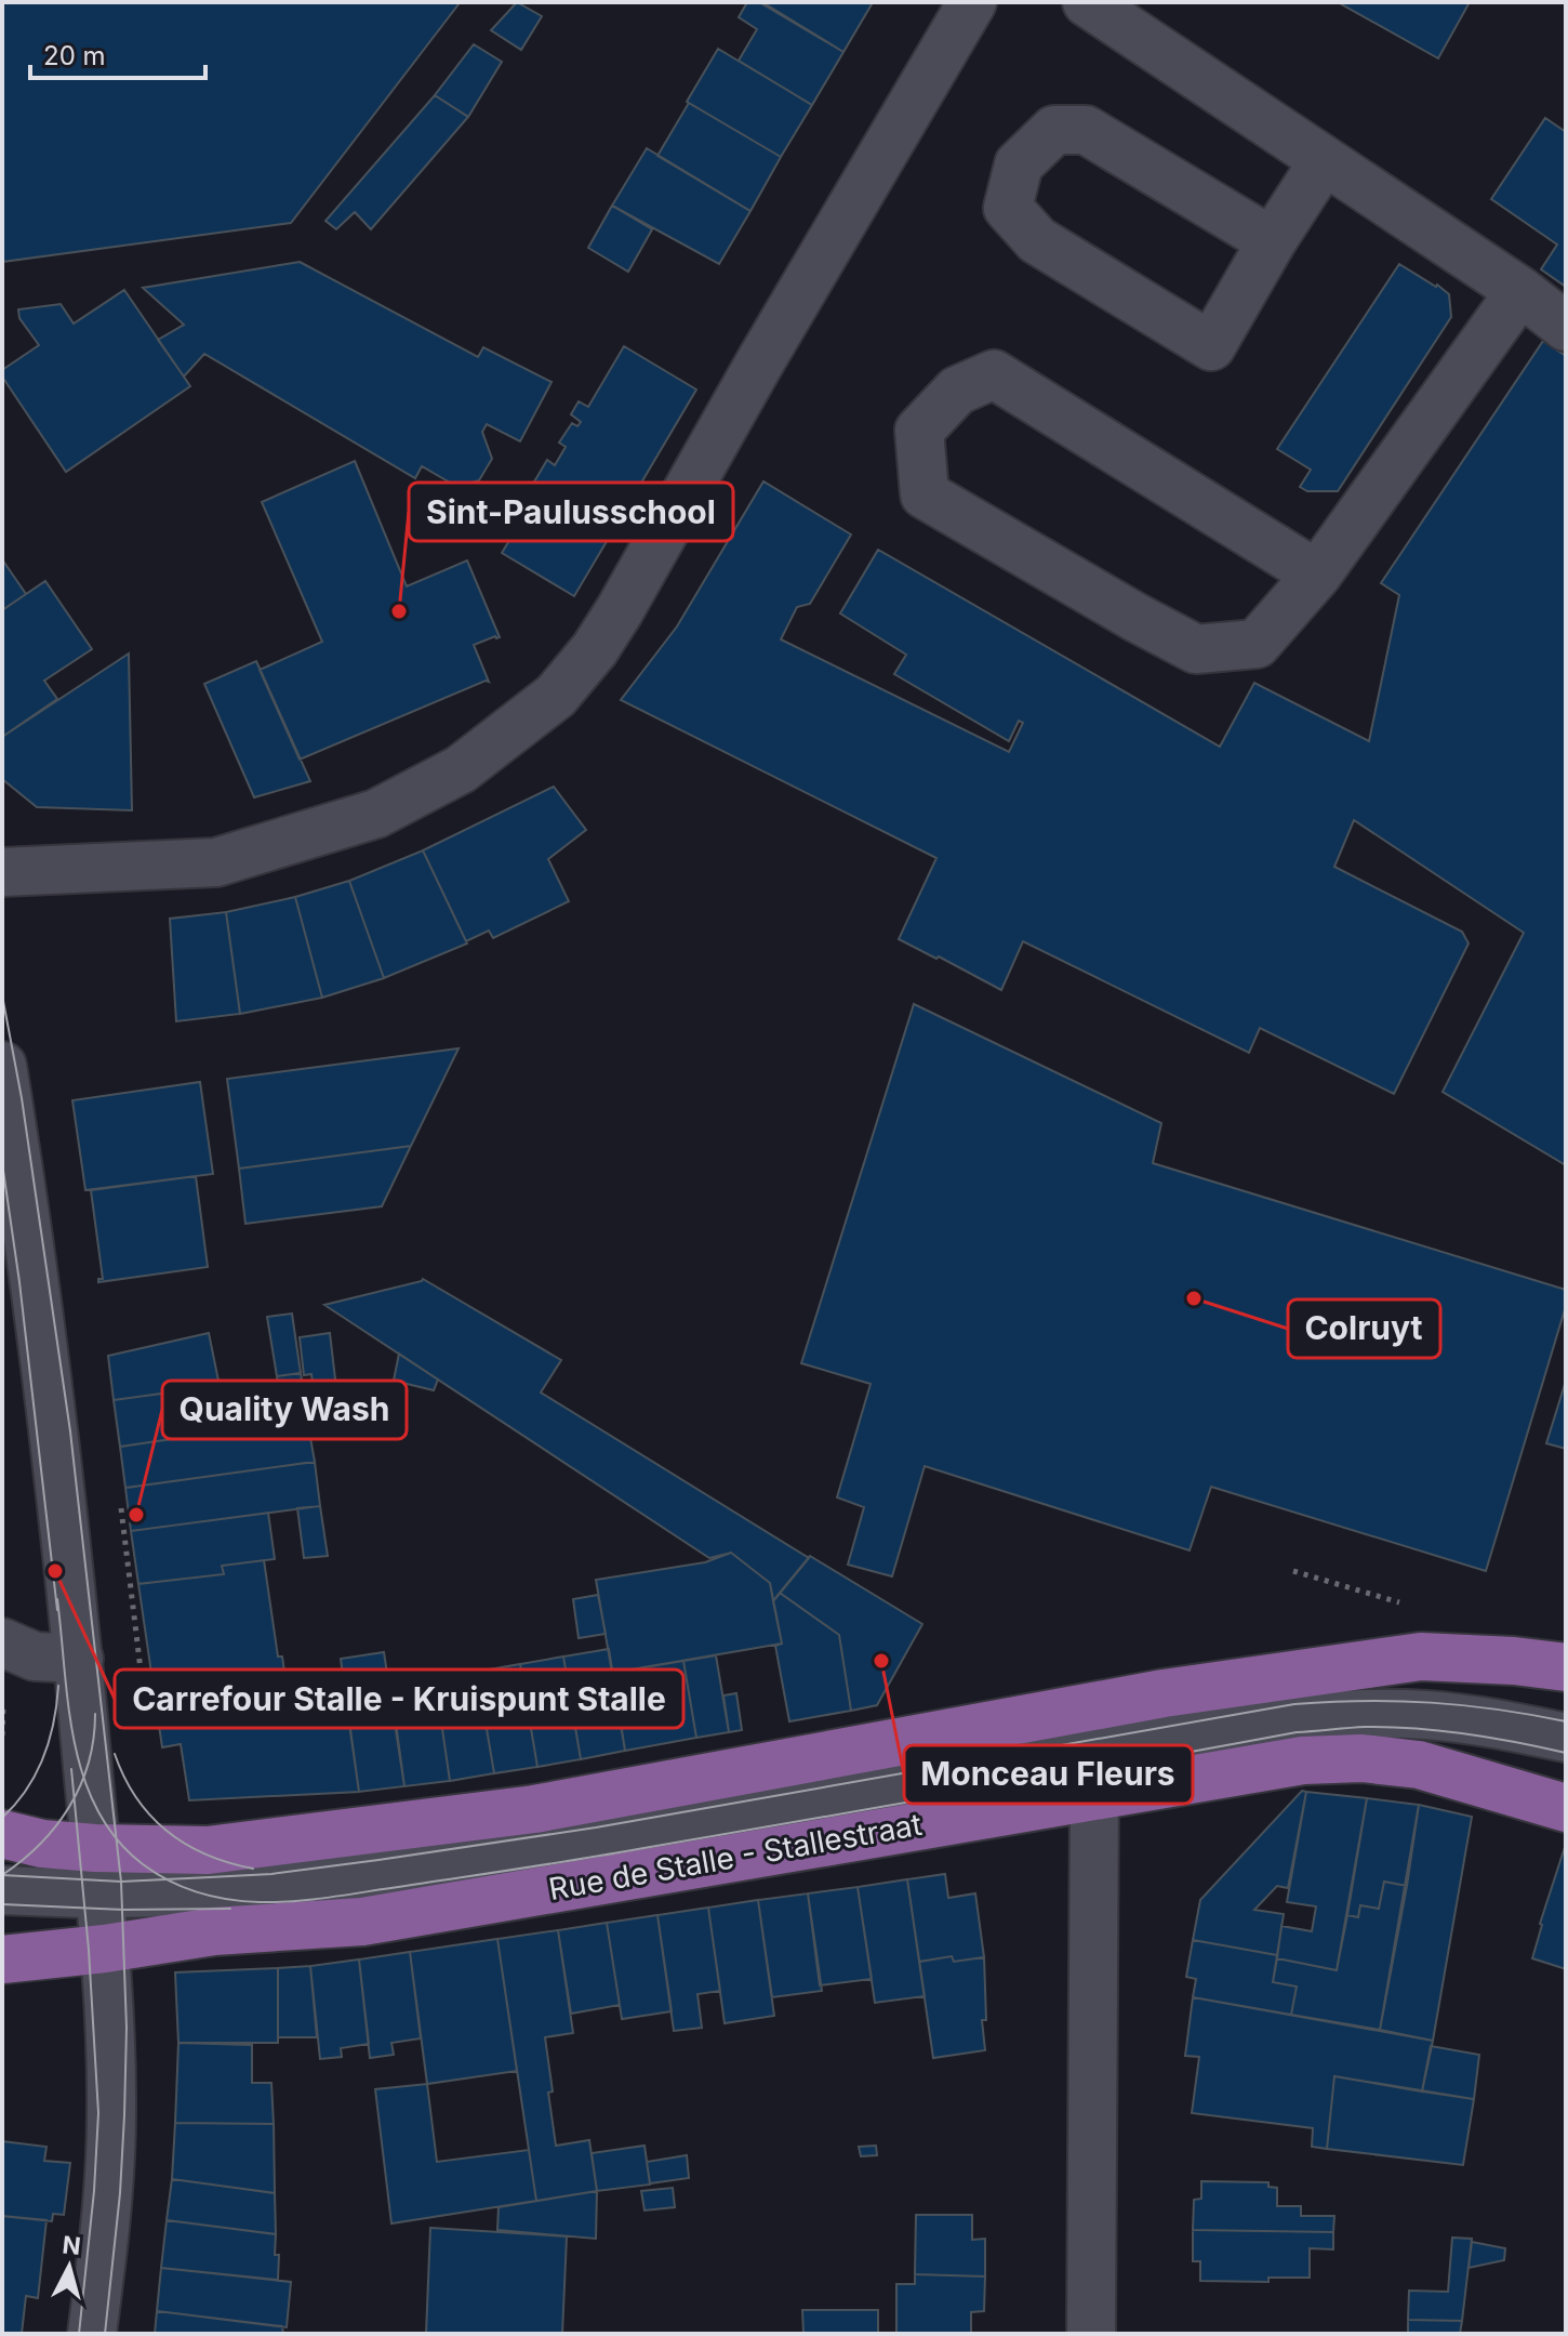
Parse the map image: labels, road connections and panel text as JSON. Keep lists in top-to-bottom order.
{
  "streets": {
    "main road": ["Rue de Stalle - Stallestraat"]
  },
  "places": [
    "Sint-Paulusschool",
    "Colruyt",
    "Quality Wash",
    "Carrefour Stalle - Kruispunt Stalle",
    "Monceau Fleurs"
  ],
  "scale_bar": "20 m",
  "north": "top"
}
